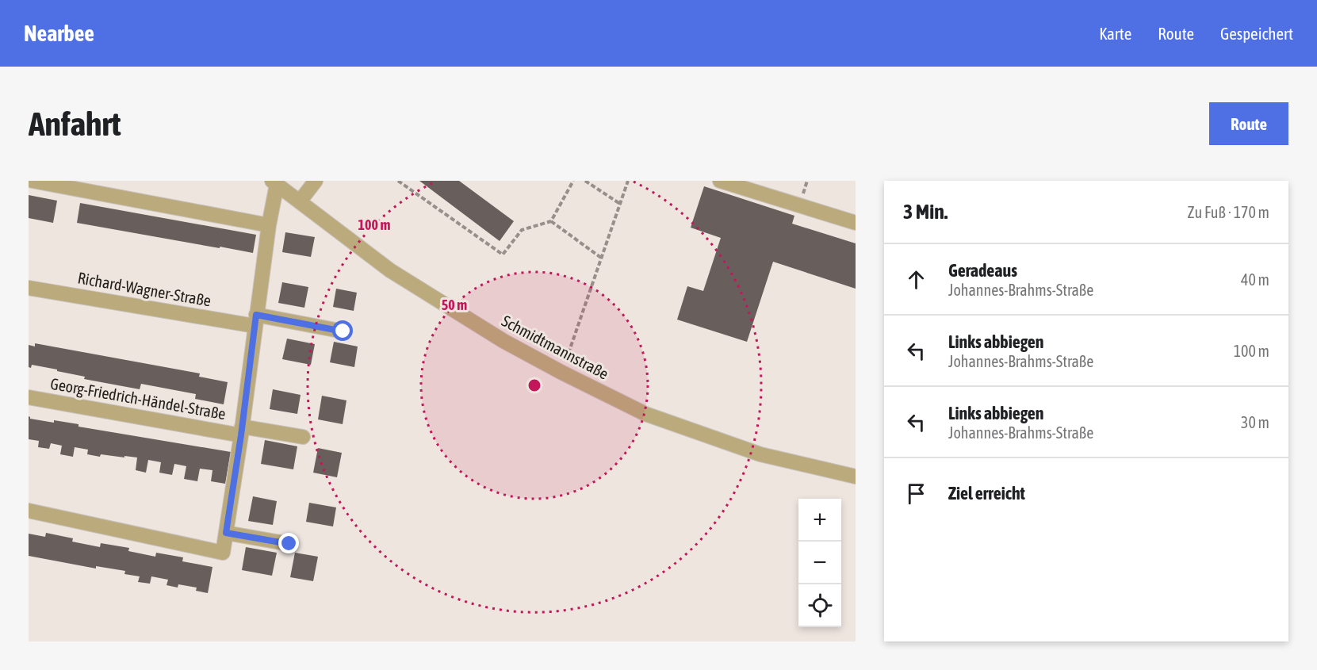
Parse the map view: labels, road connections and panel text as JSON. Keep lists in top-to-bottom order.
{
  "streets": {
    "street": ["Richard-Wagner-Straße", "Schmidtmannstraße", "Georg-Friedrich-Händel-Straße"]
  },
  "page": {
    "header": "Nearbee",
    "nav": ["Karte", "Route", "Gespeichert"],
    "buttons": "Route",
    "title": "Anfahrt",
    "heading": ["3 Min.", "Zu Fuß · 170 m"],
    "list": [
      ["Geradeaus", "Johannes-Brahms-Straße", "40 m"],
      ["Links abbiegen", "Johannes-Brahms-Straße", "100 m"],
      ["Links abbiegen", "Johannes-Brahms-Straße", "30 m"],
      "Ziel erreicht"
    ],
    "map_buttons": ["+", "−"]
  },
  "rings": ["100 m", "50 m"]
}
